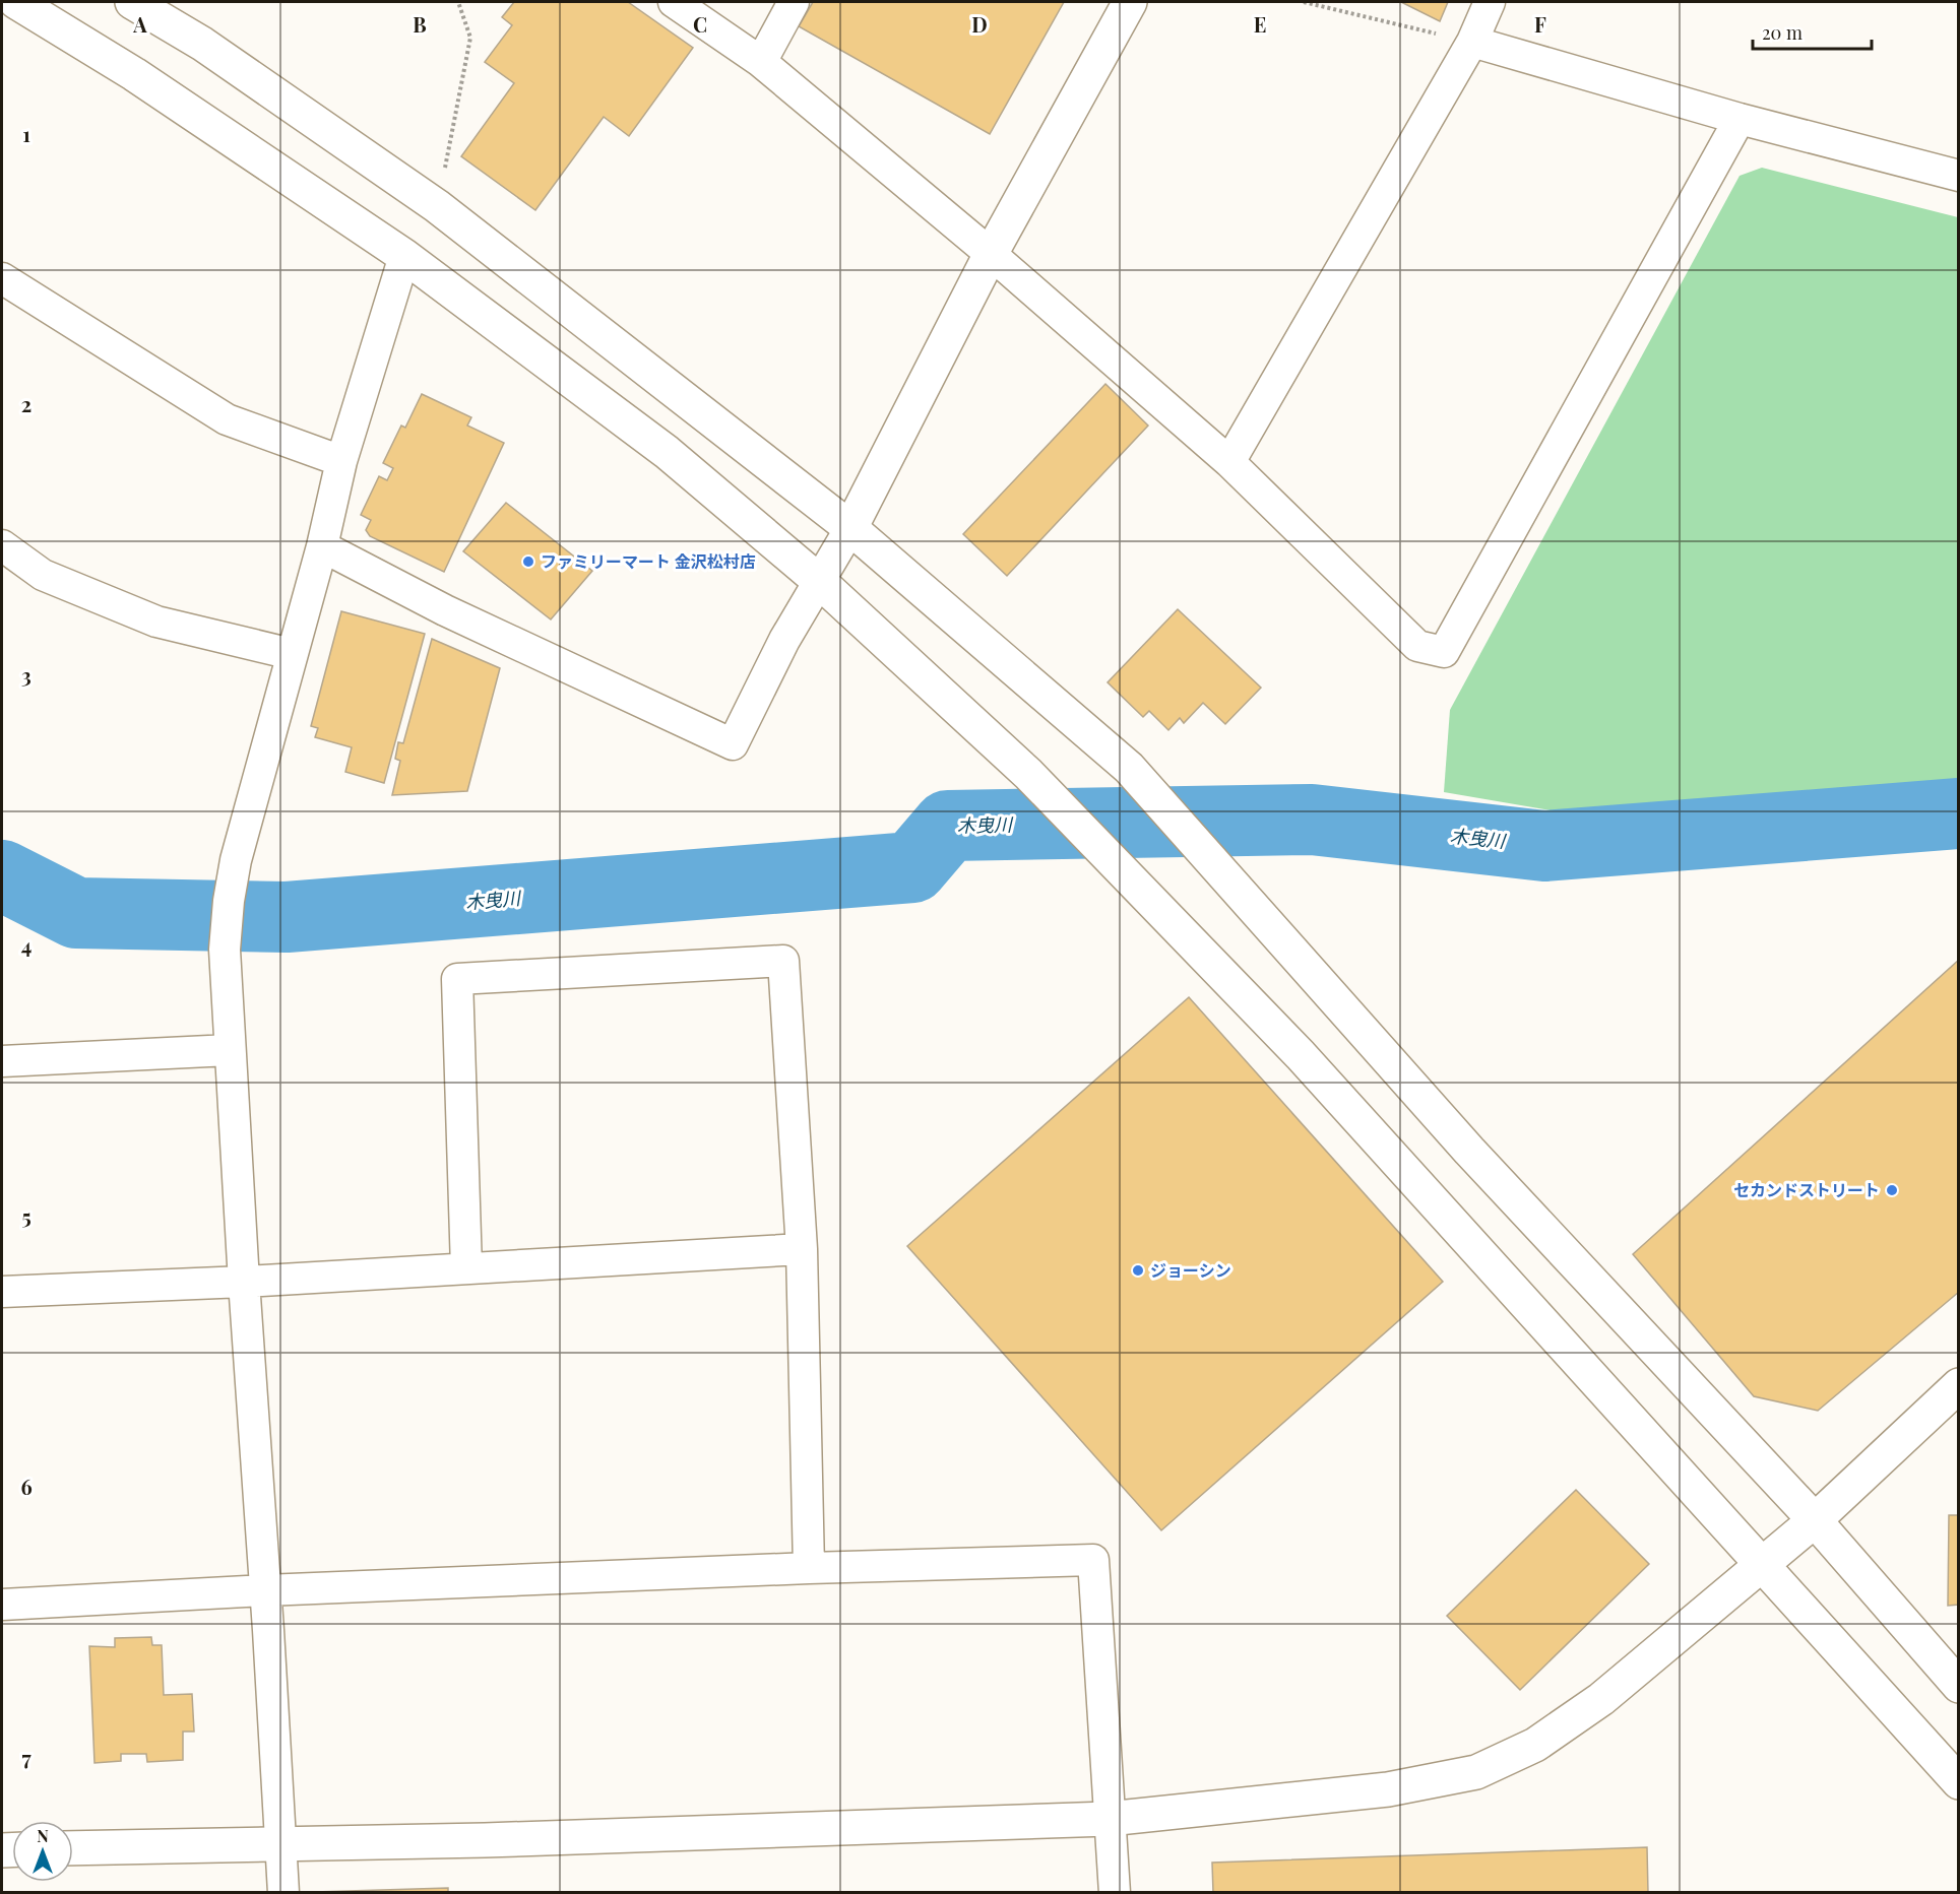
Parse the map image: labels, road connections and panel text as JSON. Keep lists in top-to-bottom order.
{
  "water": ["木曳川"],
  "places": ["ファミリーマート 金沢松村店", "セカンドストリート", "ジョーシン"],
  "scale_bar": "20 m",
  "north": "top",
  "grid": {
    "columns": [
      "A",
      "B",
      "C",
      "D",
      "E",
      "F"
    ],
    "rows": [
      "1",
      "2",
      "3",
      "4",
      "5",
      "6",
      "7"
    ]
  }
}
